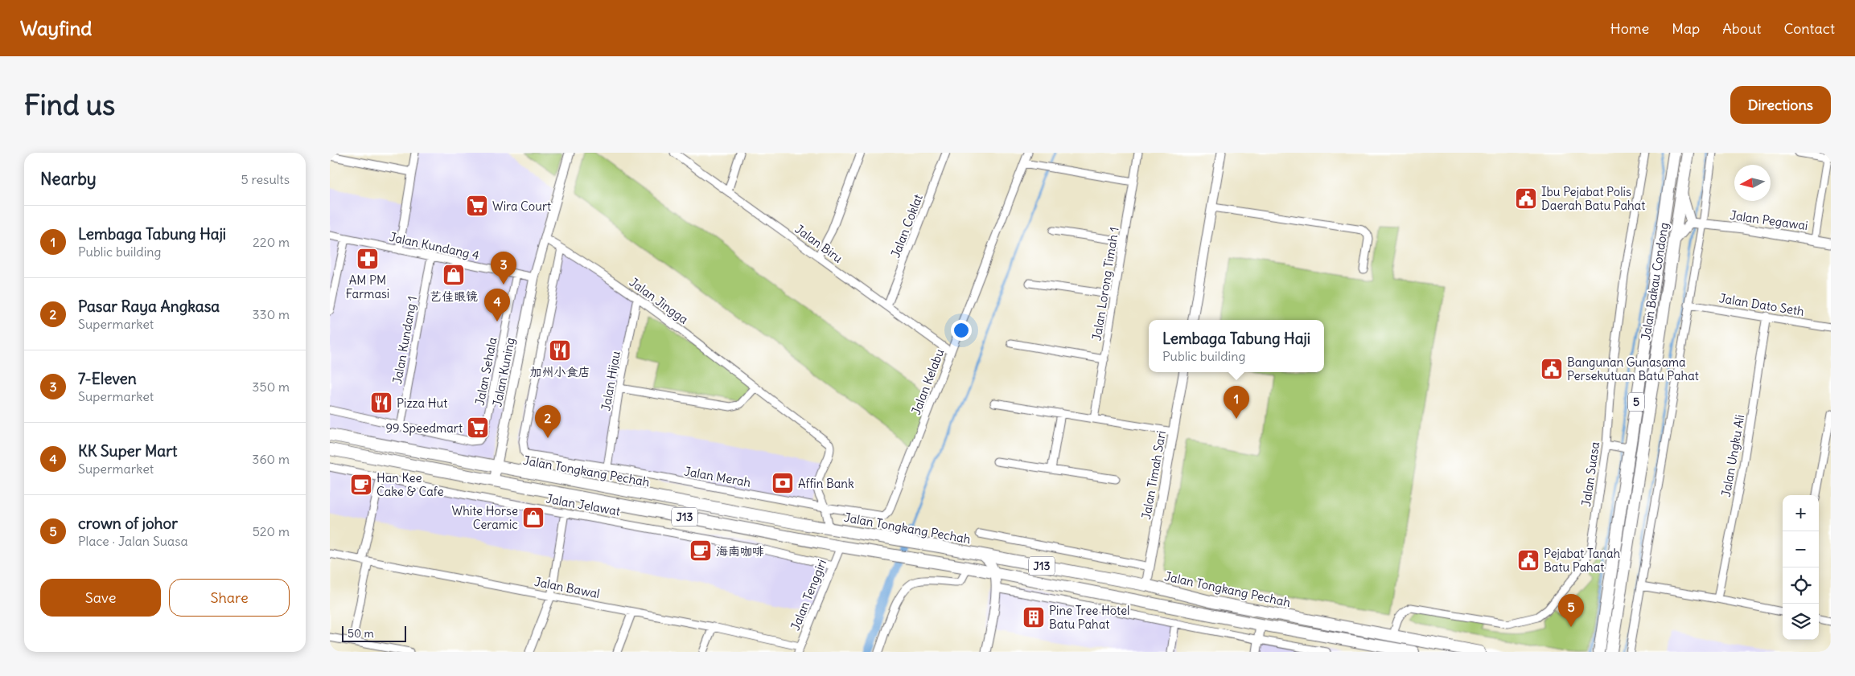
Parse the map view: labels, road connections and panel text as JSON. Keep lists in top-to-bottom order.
{
  "streets": {
    "main road": [
      "Jalan Bakau Condong",
      "5",
      "Jalan Tongkang Pechah",
      "J13"
    ],
    "street": [
      "Jalan Pegawai",
      "Jalan Coklat",
      "Jalan Biru",
      "Jalan Kundang 4",
      "Jalan Lorong Timah 1",
      "Jalan Jingga",
      "Jalan Dato Seth",
      "Jalan Kundang 1",
      "Jalan Sehala",
      "Jalan Kuning",
      "Jalan Hijau",
      "Jalan Kelabu",
      "Jalan Ungku Ali",
      "Jalan Suasa",
      "Jalan Timah Sari",
      "Jalan Merah",
      "Jalan Jelawat",
      "Jalan Bawal",
      "Jalan Tenggiri"
    ]
  },
  "crossings": [
    ["Jalan Coklat", "Jalan Biru"],
    ["Jalan Biru", "Jalan Kelabu"],
    ["Jalan Kundang 4", "Jalan Kundang 1"],
    ["Jalan Kundang 4", "Jalan Sehala"],
    ["Jalan Kundang 4", "Jalan Kuning"],
    ["Jalan Jingga", "Jalan Kuning"],
    ["Jalan Jingga", "Jalan Hijau"],
    ["Jalan Jingga", "Jalan Kelabu"],
    ["Jalan Jingga", "Jalan Merah"],
    ["Jalan Dato Seth", "Jalan Ungku Ali"],
    ["Jalan Kundang 1", "Jalan Sehala"],
    ["Jalan Kuning", "Jalan Tongkang Pechah"],
    ["Jalan Kuning", "J13"],
    ["Jalan Hijau", "Jalan Merah"],
    ["Jalan Kelabu", "Jalan Merah"],
    ["Jalan Tongkang Pechah", "Jalan Suasa"],
    ["Jalan Tongkang Pechah", "Jalan Timah Sari"],
    ["Jalan Jelawat", "Jalan Tenggiri"],
    ["J13", "Jalan Tenggiri"],
    ["Jalan Bawal", "Jalan Tenggiri"]
  ],
  "places": {
    "public building": ["Ibu Pejabat Polis Daerah Batu Pahat", "Bangunan Gunasama Persekutuan Batu Pahat", "Pejabat Tanah Batu Pahat"],
    "supermarket": ["Wira Court", "99 Speedmart"],
    "pharmacy": ["AM PM Farmasi"],
    "shop": ["艺佳眼镜", "White Horse Ceramic"],
    "restaurant": ["加州小食店", "Pizza Hut"],
    "bank": ["Affin Bank"],
    "cafe": ["Han Kee Cake & Cafe", "海南咖啡"],
    "building": ["Pine Tree Hotel Batu Pahat"]
  },
  "scale_bar": "50 m",
  "north": "left",
  "page": {
    "header": "Wayfind",
    "nav": [
      "Home",
      "Map",
      "About",
      "Contact"
    ],
    "buttons": [
      "Directions",
      ["Save", "Share"]
    ],
    "title": "Find us",
    "heading": ["Nearby", "5 results"],
    "list": [
      {
        "mark": "1",
        "name": "Lembaga Tabung Haji",
        "note": "Public building",
        "value": "220 m"
      },
      {
        "mark": "2",
        "name": "Pasar Raya Angkasa",
        "note": "Supermarket",
        "value": "330 m"
      },
      {
        "mark": "3",
        "name": "7-Eleven",
        "note": "Supermarket",
        "value": "350 m"
      },
      {
        "mark": "4",
        "name": "KK Super Mart",
        "note": "Supermarket",
        "value": "360 m"
      },
      {
        "mark": "5",
        "name": "crown of johor",
        "note": "Place · Jalan Suasa",
        "value": "520 m"
      }
    ],
    "pins": [
      "3",
      "4",
      "1",
      "2",
      "5"
    ],
    "popup": ["Lembaga Tabung Haji", "Public building"],
    "map_buttons": ["+", "−"],
    "scale": "50 m"
  }
}
